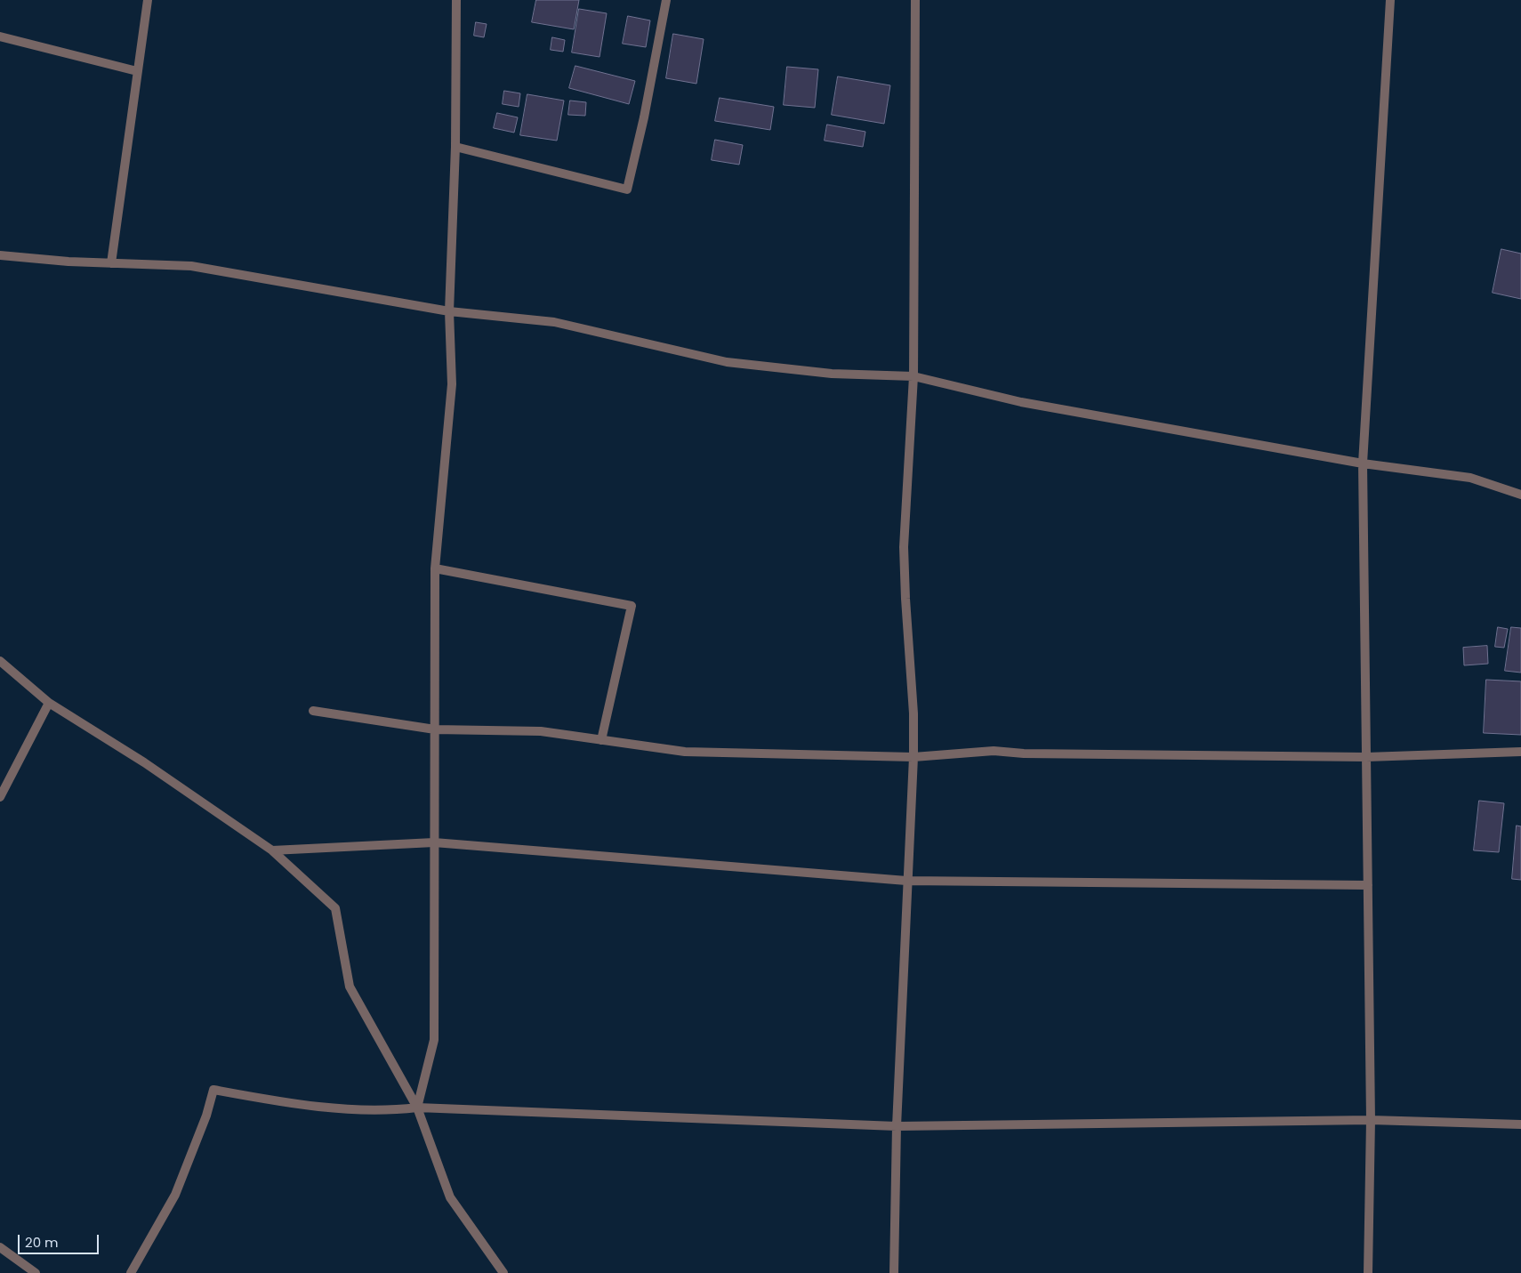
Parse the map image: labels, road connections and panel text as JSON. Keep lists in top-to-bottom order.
{
  "scale_bar": "20 m"
}
